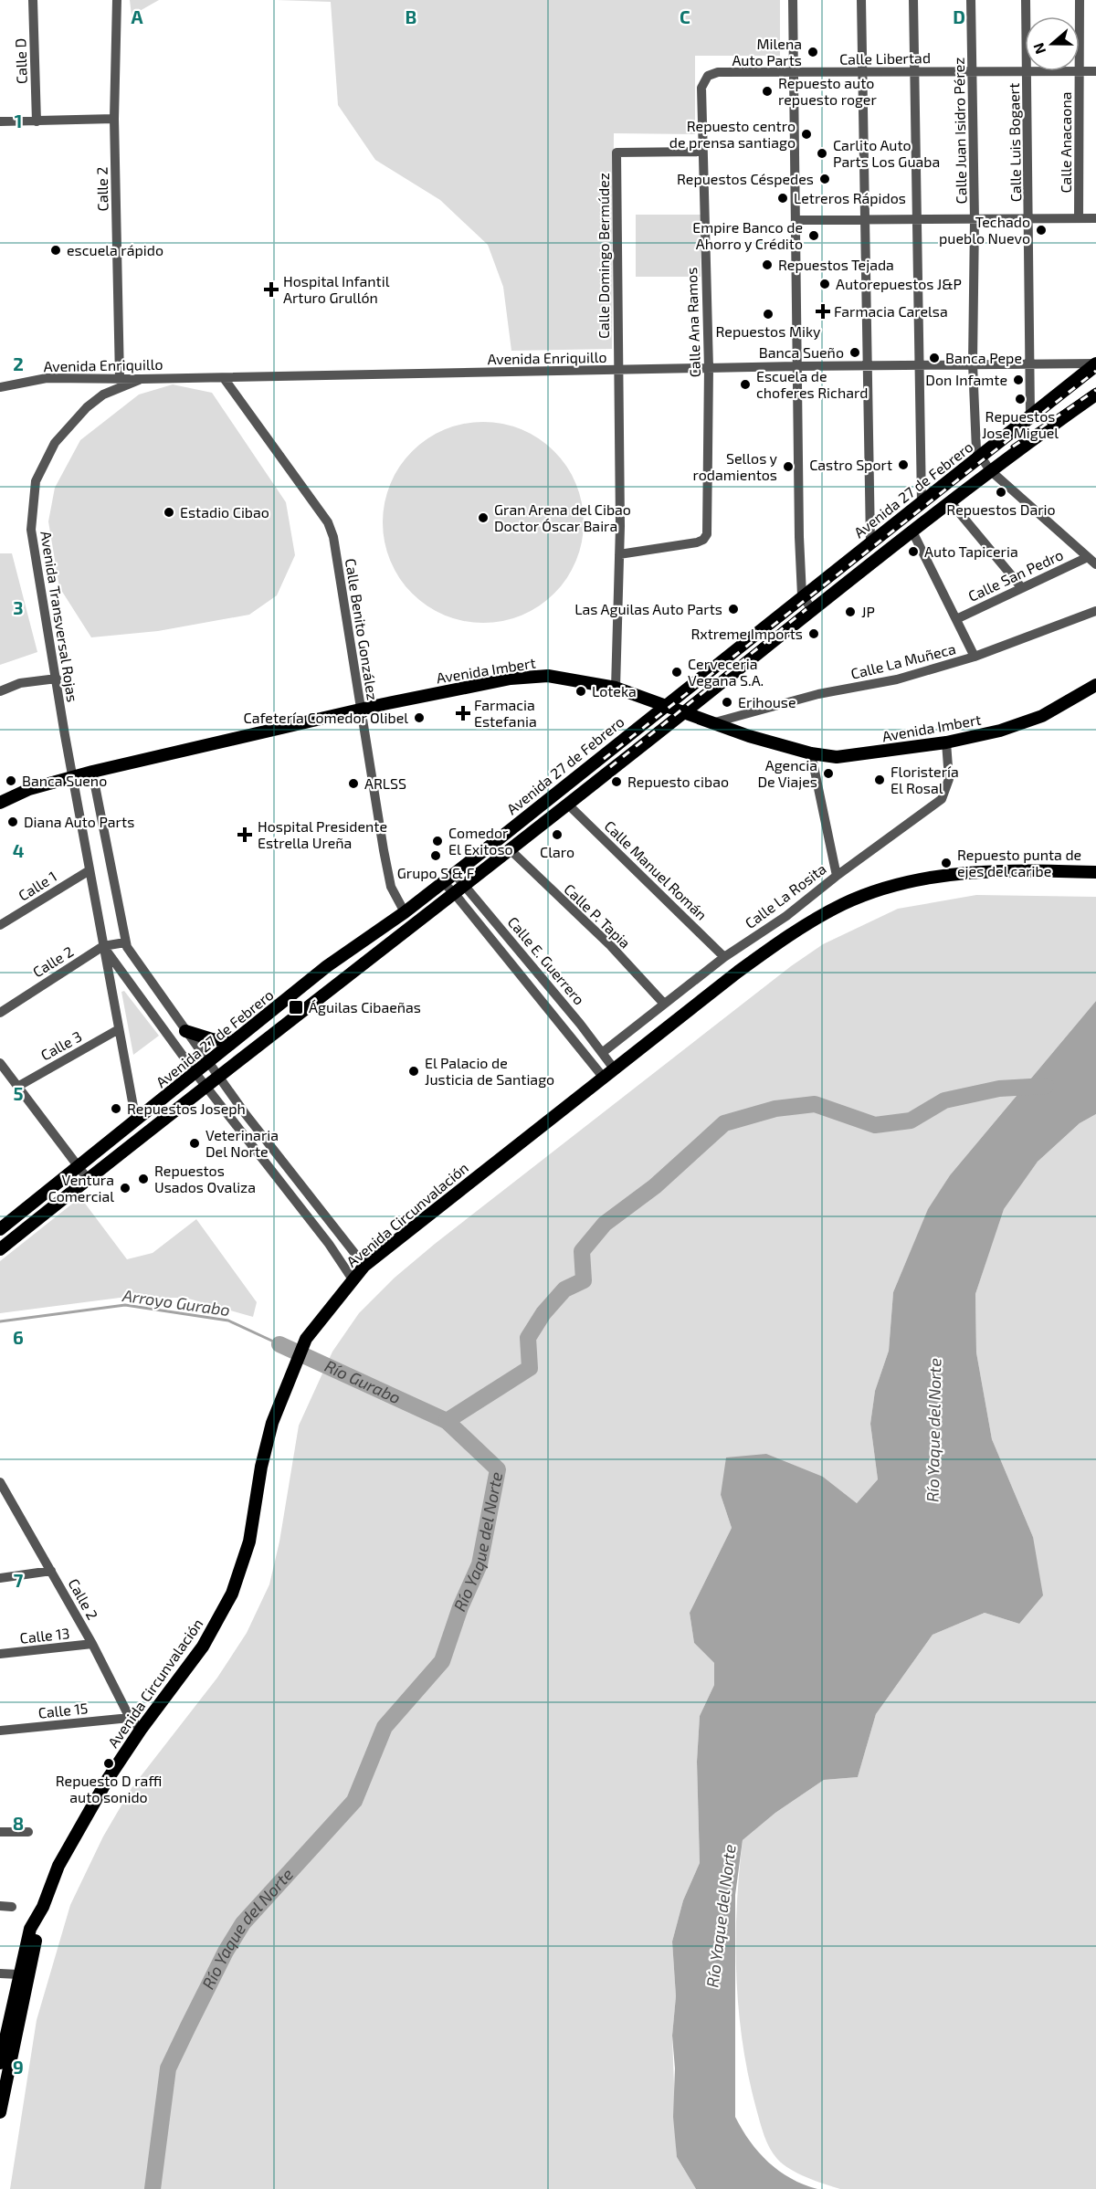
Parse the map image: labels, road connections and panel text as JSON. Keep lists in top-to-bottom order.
{
  "streets": {
    "main road": ["Avenida 27 de Febrero", "Avenida Imbert", "Avenida Circunvalación"],
    "street": [
      "Calle Libertad",
      "Calle D",
      "Calle Juan Isidro Pérez",
      "Calle Luis Bogaert",
      "Calle Anacaona",
      "Calle 2",
      "Calle Domingo Bermúdez",
      "Calle Ana Ramos",
      "Avenida Enriquillo",
      "Calle San Pedro",
      "Avenida Transversal Rojas",
      "Calle Benito González",
      "Calle La Muñeca",
      "Calle Manuel Román",
      "Calle 1",
      "Calle La Rosita",
      "Calle P. Tapia",
      "Calle E. Guerrero",
      "Calle 3",
      "Calle 13",
      "Calle 15"
    ]
  },
  "crossings": [
    ["Calle Libertad", "Calle Juan Isidro Pérez"],
    ["Calle Libertad", "Calle Anacaona"],
    ["Calle Libertad", "Calle Ana Ramos"],
    ["Calle Juan Isidro Pérez", "Avenida Enriquillo"],
    ["Calle Juan Isidro Pérez", "Avenida 27 de Febrero"],
    ["Calle Luis Bogaert", "Avenida Enriquillo"],
    ["Calle Luis Bogaert", "Avenida 27 de Febrero"],
    ["Calle 2", "Avenida Enriquillo"],
    ["Calle 2", "Avenida Transversal Rojas"],
    ["Calle 2", "Avenida Circunvalación"],
    ["Calle 2", "Calle 13"],
    ["Calle 2", "Calle 15"],
    ["Calle Domingo Bermúdez", "Calle Ana Ramos"],
    ["Calle Domingo Bermúdez", "Avenida Enriquillo"],
    ["Calle Domingo Bermúdez", "Avenida Imbert"],
    ["Calle Ana Ramos", "Avenida Enriquillo"],
    ["Avenida Enriquillo", "Avenida 27 de Febrero"],
    ["Avenida Enriquillo", "Avenida Transversal Rojas"],
    ["Avenida Enriquillo", "Calle Benito González"],
    ["Avenida 27 de Febrero", "Avenida Transversal Rojas"],
    ["Avenida 27 de Febrero", "Calle Benito González"],
    ["Avenida 27 de Febrero", "Avenida Imbert"],
    ["Avenida 27 de Febrero", "Calle Manuel Román"],
    ["Avenida 27 de Febrero", "Calle P. Tapia"],
    ["Avenida 27 de Febrero", "Calle E. Guerrero"],
    ["Avenida Transversal Rojas", "Avenida Imbert"],
    ["Avenida Transversal Rojas", "Calle 1"],
    ["Avenida Transversal Rojas", "Calle 3"],
    ["Calle Benito González", "Avenida Imbert"],
    ["Calle La Muñeca", "Avenida Imbert"],
    ["Avenida Imbert", "Calle La Rosita"],
    ["Calle Manuel Román", "Calle La Rosita"],
    ["Calle La Rosita", "Calle P. Tapia"],
    ["Calle La Rosita", "Calle E. Guerrero"],
    ["Calle E. Guerrero", "Avenida Circunvalación"]
  ],
  "water": ["Arroyo Gurabo", "Río Gurabo", "Río Yaque del Norte"],
  "places": {
    "other": [
      "Milena Auto Parts",
      "Repuesto auto repuesto roger",
      "Repuesto centro de prensa santiago",
      "Carlito Auto Parts Los Guaba",
      "Repuestos Céspedes",
      "Letreros Rápidos",
      "Techado pueblo Nuevo",
      "Empire Banco de Ahorro y Crédito",
      "escuela rápido",
      "Repuestos Tejada",
      "Autorepuestos J&P",
      "Repuestos Miky",
      "Banca Sueño",
      "Banca Pepe",
      "Don Infamte",
      "Escuela de choferes Richard",
      "Repuestos Jose Miguel",
      "Castro Sport",
      "Sellos y rodamientos",
      "Repuestos Dario",
      "Estadio Cibao",
      "Gran Arena del Cibao Doctor Óscar Baira",
      "Auto Tapiceria",
      "Las Aguilas Auto Parts",
      "JP",
      "Rxtreme Imports",
      "Cerveceria Vegana S.A.",
      "Loteka",
      "Erihouse",
      "Cafetería Comedor Olibel",
      "Agencia De Viajes",
      "Floristería El Rosal",
      "Banca Sueno",
      "Repuesto cibao",
      "ARLSS",
      "Diana Auto Parts",
      "Claro",
      "Comedor El Exitoso",
      "Grupo S & F",
      "Repuesto punta de ejes del caribe",
      "El Palacio de Justicia de Santiago",
      "Repuestos Joseph",
      "Veterinaria Del Norte",
      "Repuestos Usados Ovaliza",
      "Ventura Comercial",
      "Repuesto D raffi auto sonido"
    ],
    "health": [
      "Hospital Infantil Arturo Grullón",
      "Farmacia Carelsa",
      "Farmacia Estefania",
      "Hospital Presidente Estrella Ureña"
    ],
    "transit": ["Águilas Cibaeñas"]
  },
  "north": "left",
  "grid": {
    "columns": [
      "A",
      "B",
      "C",
      "D"
    ],
    "rows": [
      "1",
      "2",
      "3",
      "4",
      "5",
      "6",
      "7",
      "8",
      "9"
    ]
  }
}
